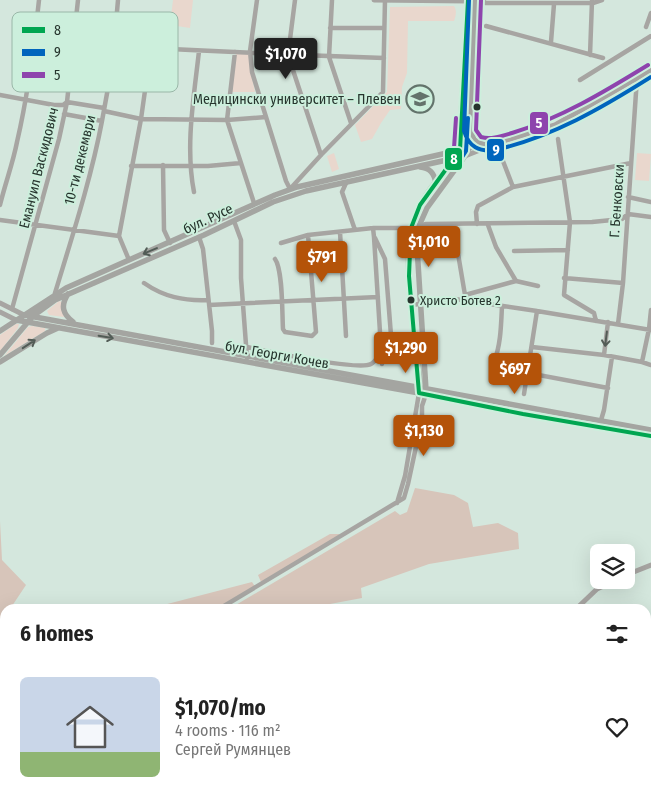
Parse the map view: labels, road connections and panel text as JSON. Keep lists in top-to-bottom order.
{
  "streets": {
    "main road": ["бул. Русе", "бул. Георги Кочев"],
    "street": ["10-ти декември", "Емануил Васкидович", "Г. Бенковски"]
  },
  "crossings": [
    ["10-ти декември", "бул. Русе"],
    ["бул. Русе", "бул. Георги Кочев"]
  ],
  "places": {
    "school or university": ["Медицински университет – Плевен"],
    "other": ["Христо Ботев 2"]
  },
  "lines": ["transit line 8", "transit line 9", "transit line 5"],
  "legend": ["8", "9", "5"],
  "page": {
    "price": [
      "$1,070",
      "$1,010",
      "$791",
      "$1,290",
      "$697",
      "$1,130"
    ],
    "heading": "6 homes",
    "list": [
      {
        "name": "$1,070/mo",
        "note": "4 rooms · 116 m² · Сергей Румянцев"
      }
    ]
  }
}
